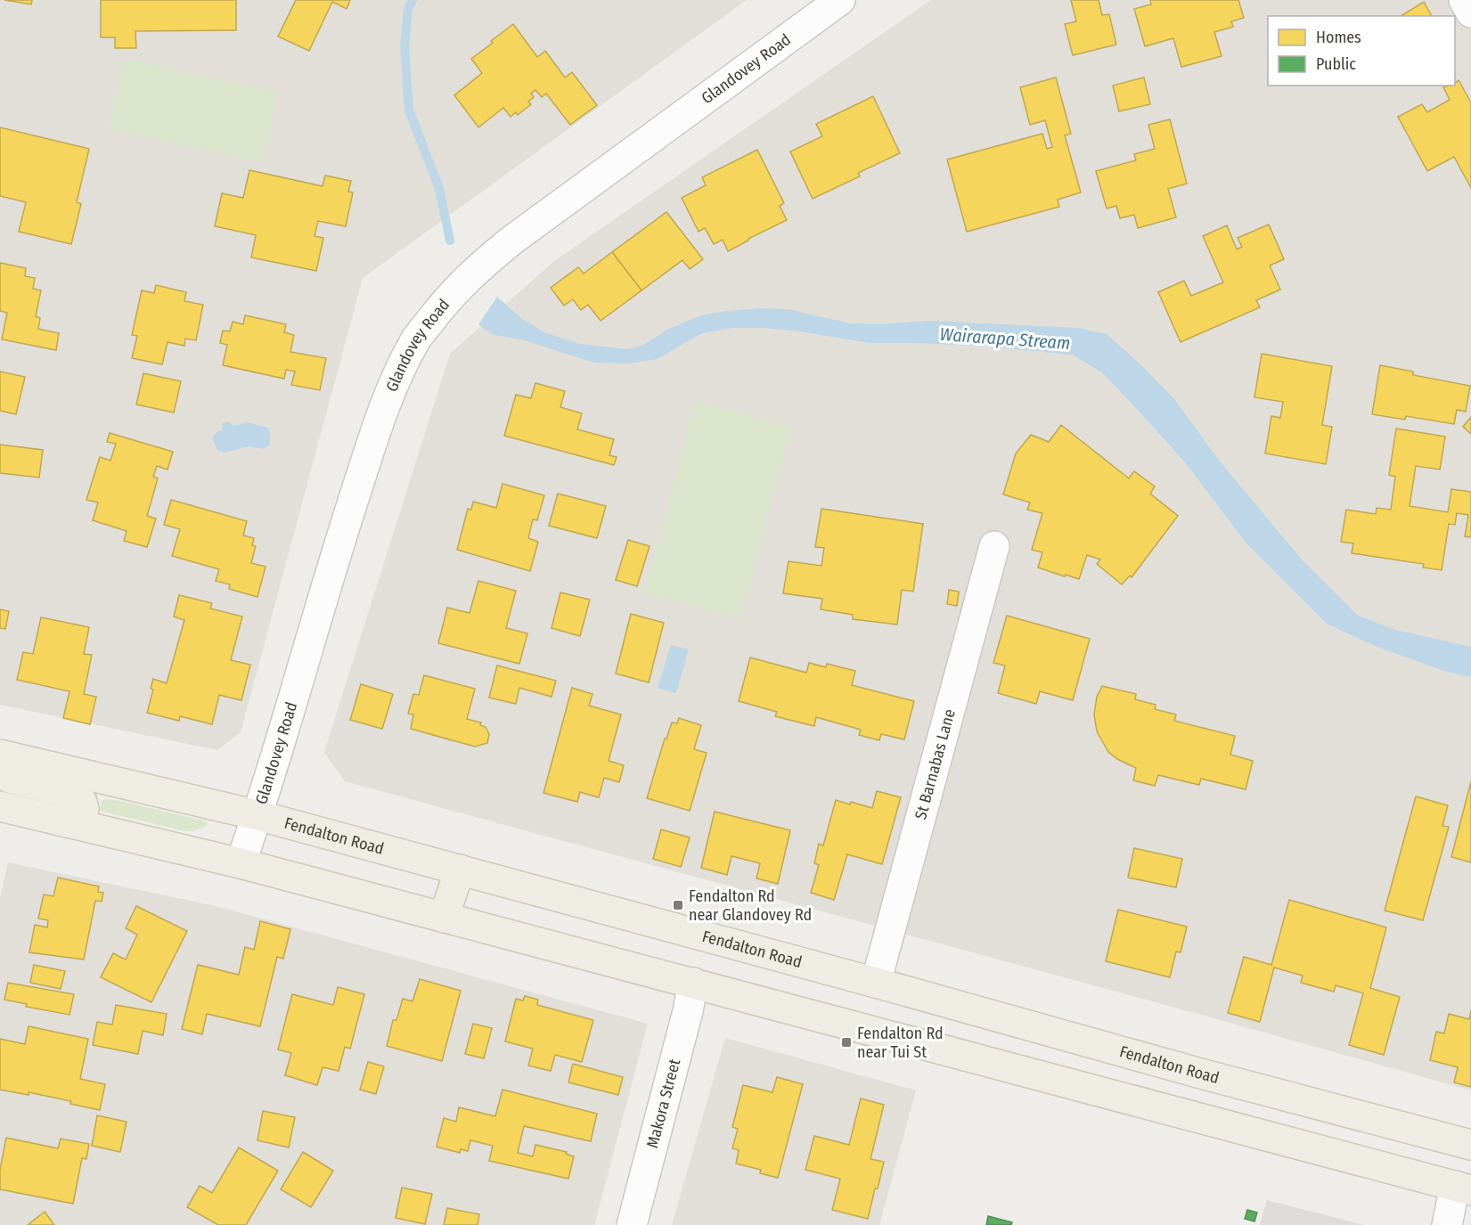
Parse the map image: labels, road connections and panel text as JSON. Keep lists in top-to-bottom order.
{
  "streets": {
    "main road": ["Fendalton Road"],
    "street": ["Glandovey Road", "St Barnabas Lane", "Makora Street"]
  },
  "crossings": [
    ["Glandovey Road", "Fendalton Road"],
    ["St Barnabas Lane", "Fendalton Road"]
  ],
  "water": ["Wairarapa Stream"],
  "places": {
    "transit": ["Fendalton Rd near Glandovey Rd", "Fendalton Rd near Tui St"]
  },
  "legend": ["Homes", "Public"]
}
